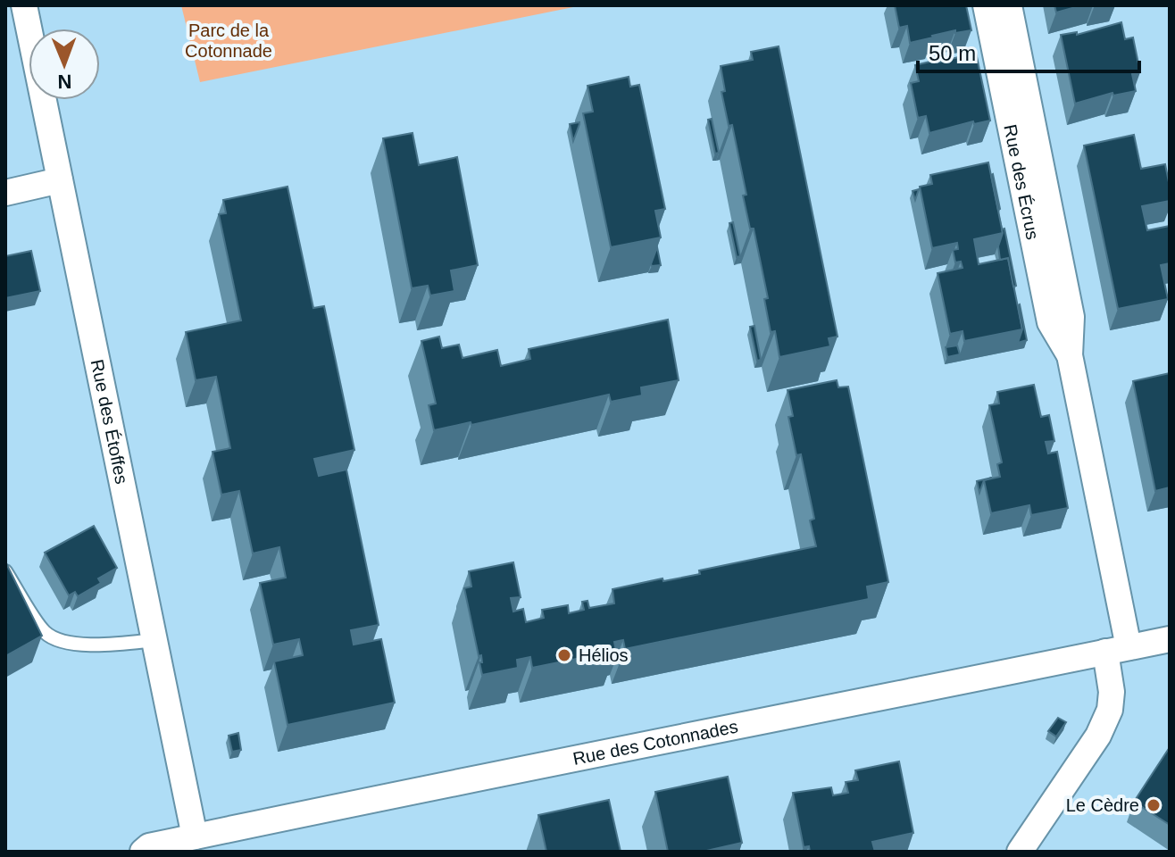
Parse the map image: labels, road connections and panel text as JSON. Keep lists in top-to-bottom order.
{
  "streets": {
    "street": ["Rue des Écrus", "Rue des Étoffes", "Rue des Cotonnades"]
  },
  "crossings": [
    ["Rue des Écrus", "Rue des Cotonnades"],
    ["Rue des Étoffes", "Rue des Cotonnades"]
  ],
  "parks": ["Parc de la Cotonnade"],
  "places": ["Hélios", "Le Cèdre"],
  "scale_bar": "50 m",
  "north": "bottom"
}
